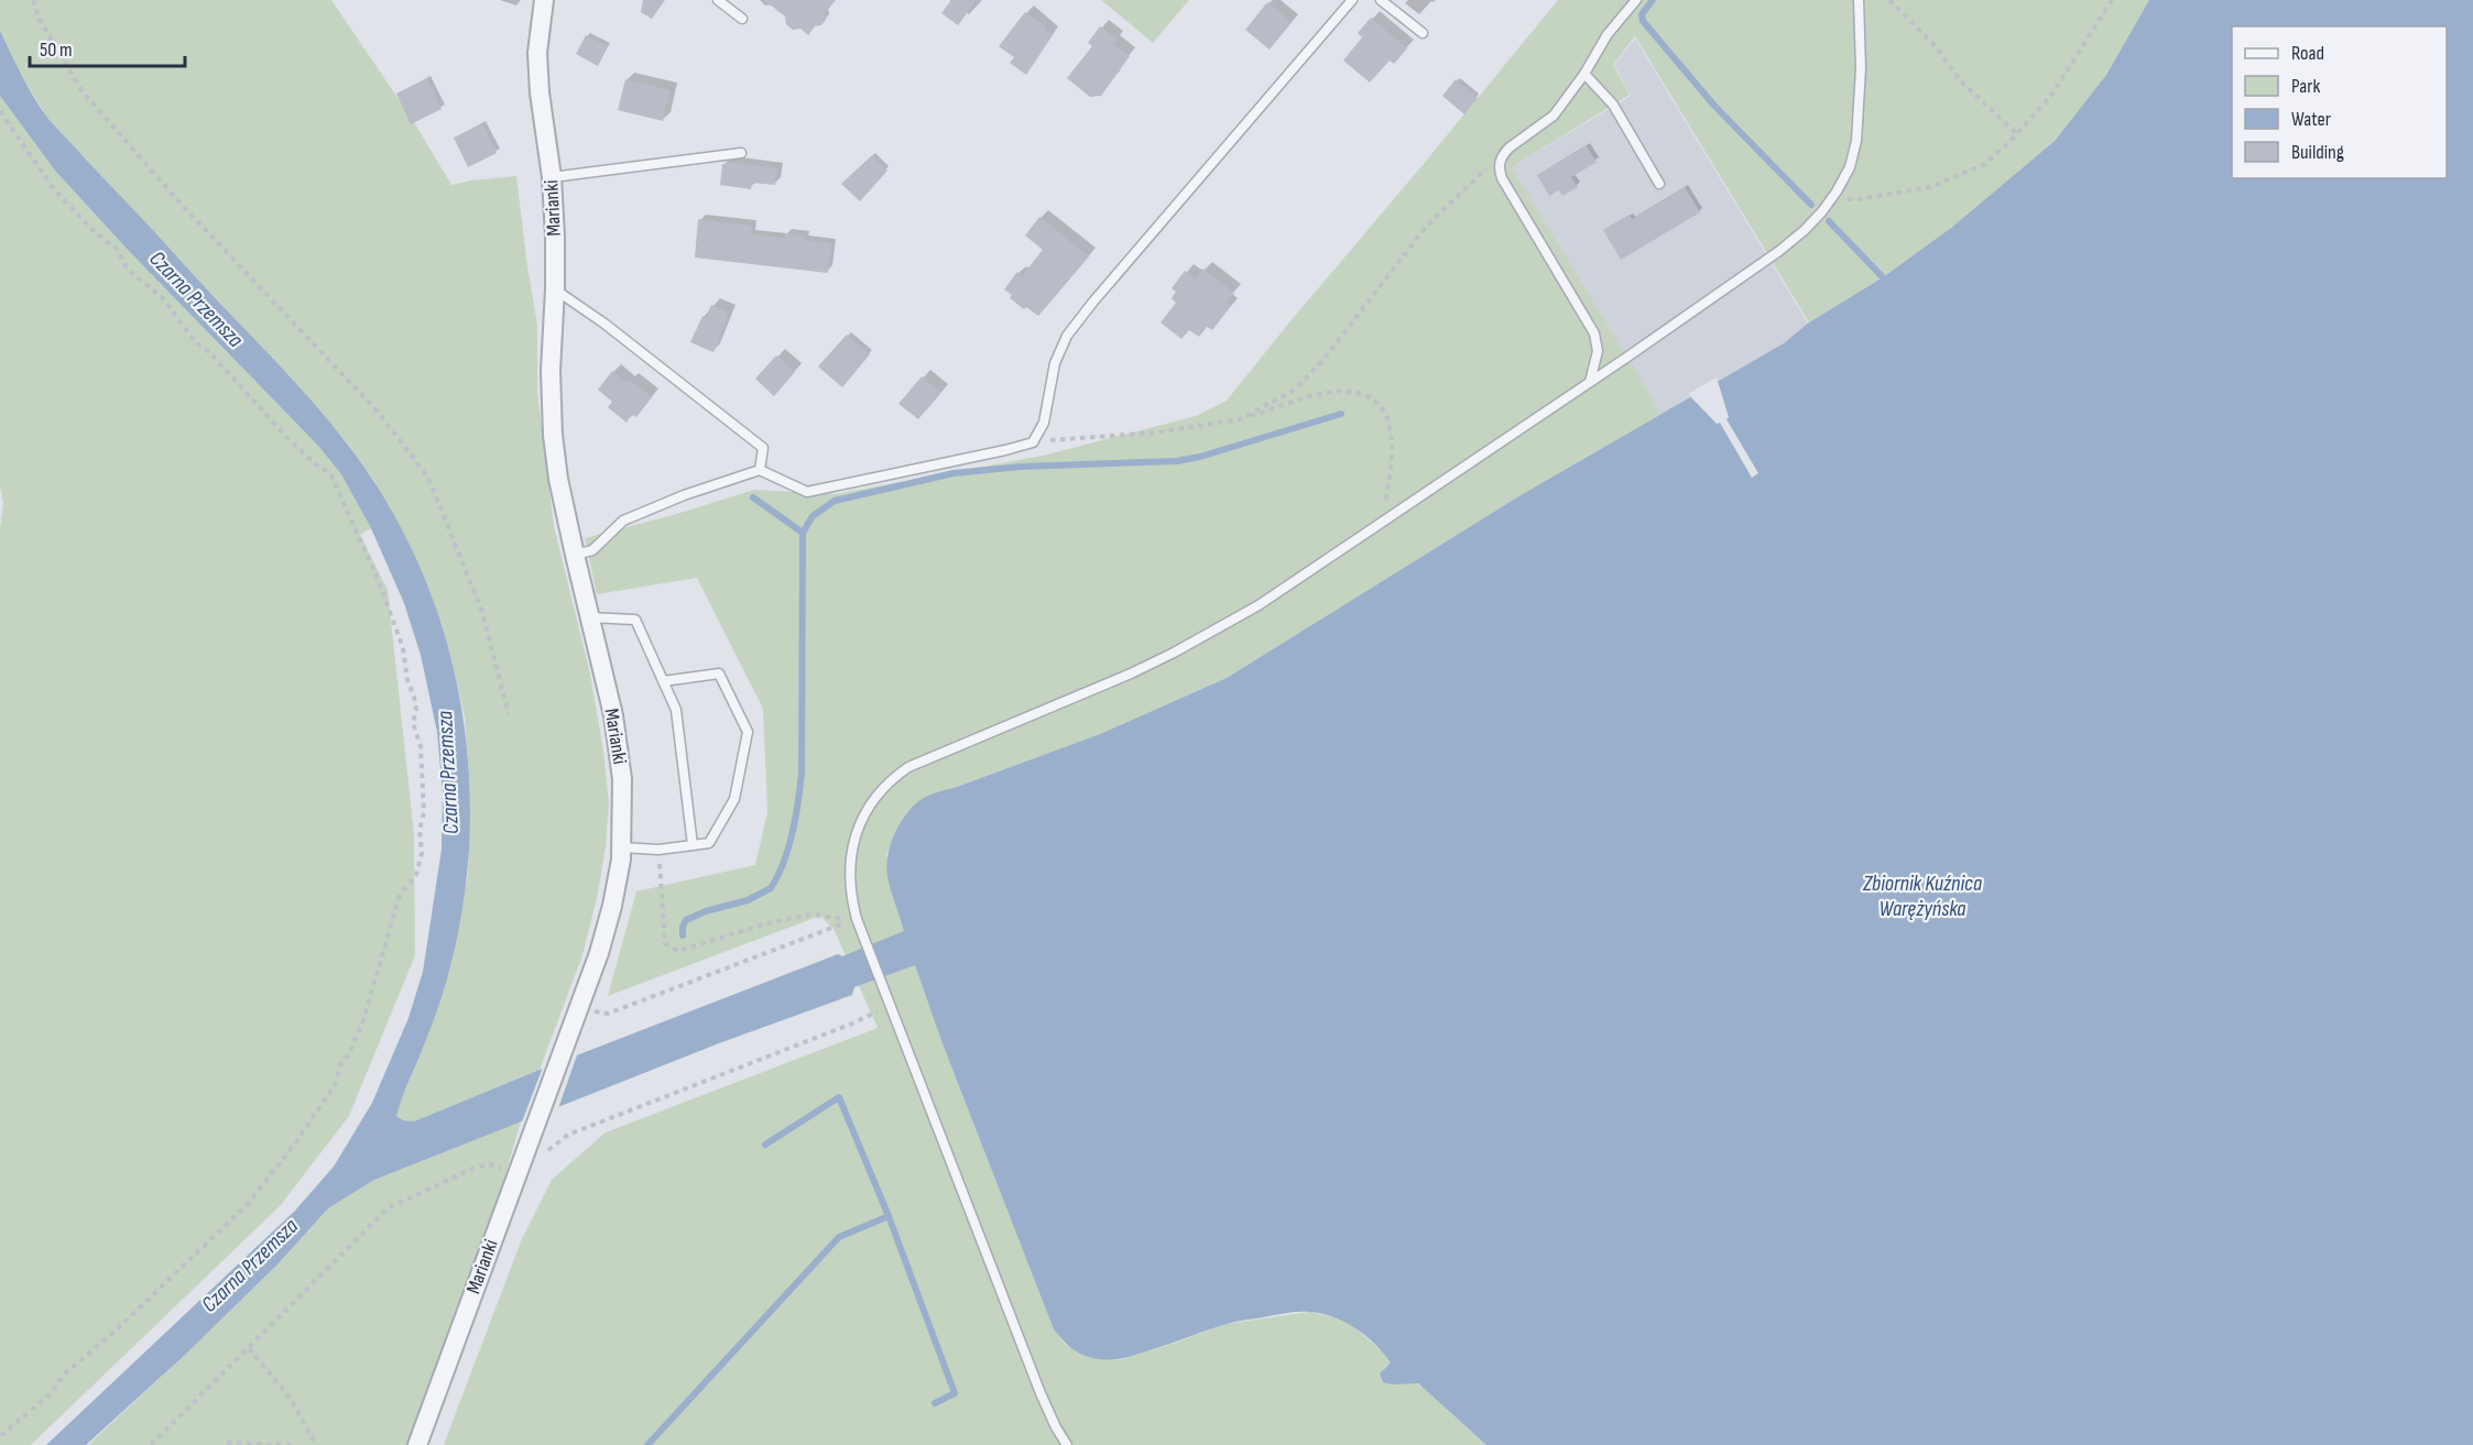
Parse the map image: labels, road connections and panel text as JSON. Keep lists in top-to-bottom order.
{
  "streets": {
    "street": ["Marianki"]
  },
  "water": ["Czarna Przemsza", "Zbiornik Kuźnica Warężyńska"],
  "legend": [
    "Road",
    "Park",
    "Water",
    "Building"
  ],
  "scale_bar": "50 m"
}
